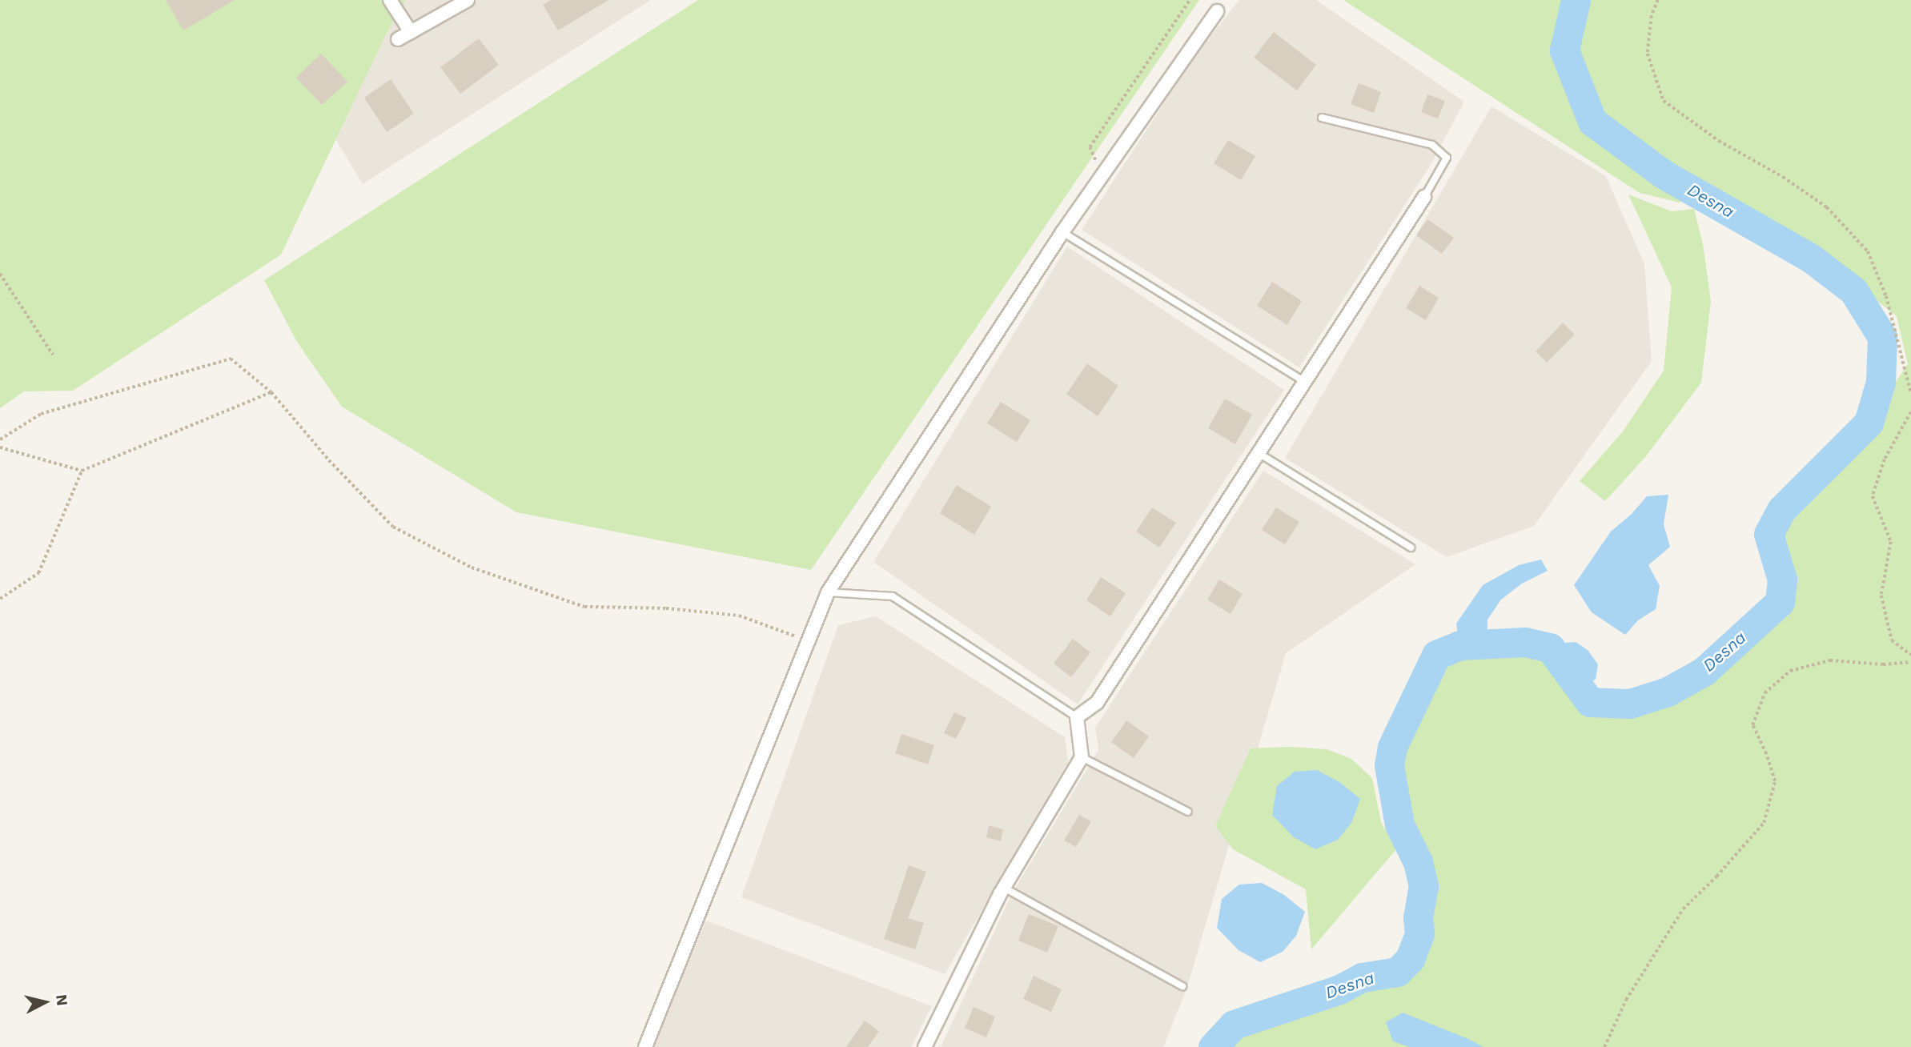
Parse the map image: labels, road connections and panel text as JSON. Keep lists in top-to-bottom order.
{
  "water": ["Desna"],
  "north": "right"
}
